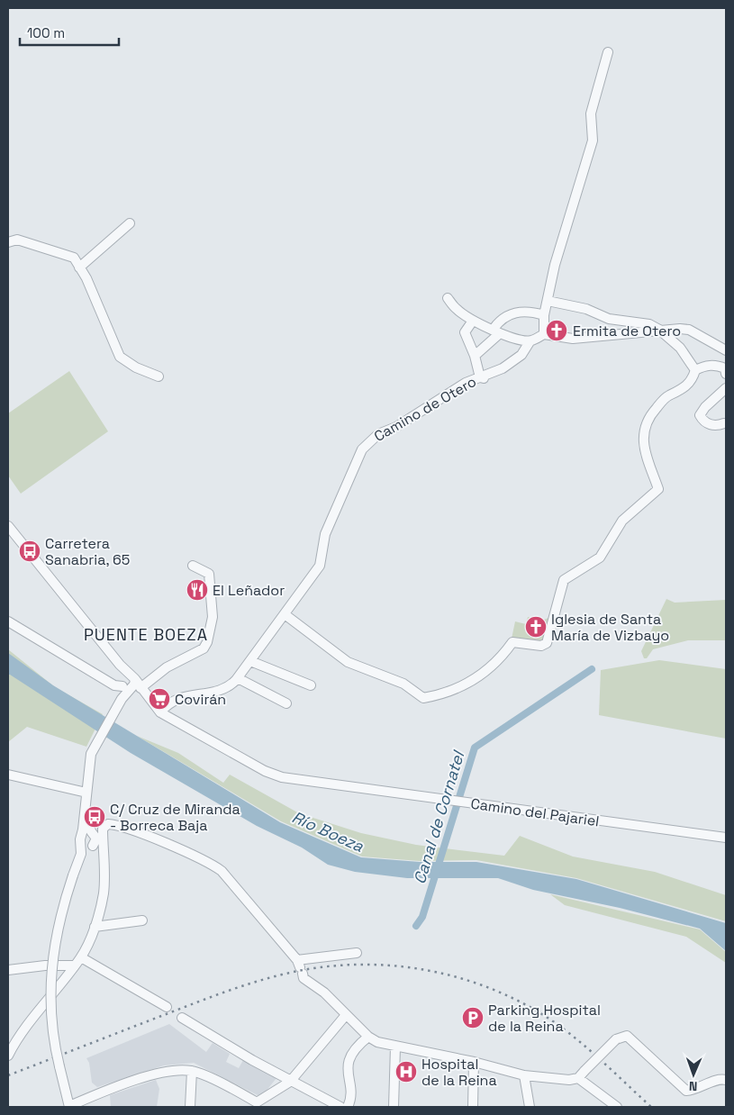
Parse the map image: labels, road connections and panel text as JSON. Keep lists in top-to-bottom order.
{
  "streets": {
    "street": ["Camino de Otero", "Camino del Pajariel"]
  },
  "crossings": [
    ["Camino de Otero", "Camino del Pajariel"]
  ],
  "districts": ["PUENTE BOEZA"],
  "water": ["Canal de Cornatel", "Río Boeza"],
  "places": {
    "church": ["Ermita de Otero", "Iglesia de Santa María de Vizbayo"],
    "bus stop": ["Carretera Sanabria, 65", "C/ Cruz de Miranda - Borreca Baja"],
    "restaurant": ["El Leñador"],
    "supermarket": ["Covirán"],
    "parking": ["Parking Hospital de la Reina"],
    "hospital": ["Hospital de la Reina"]
  },
  "scale_bar": "100 m",
  "north": "bottom"
}
